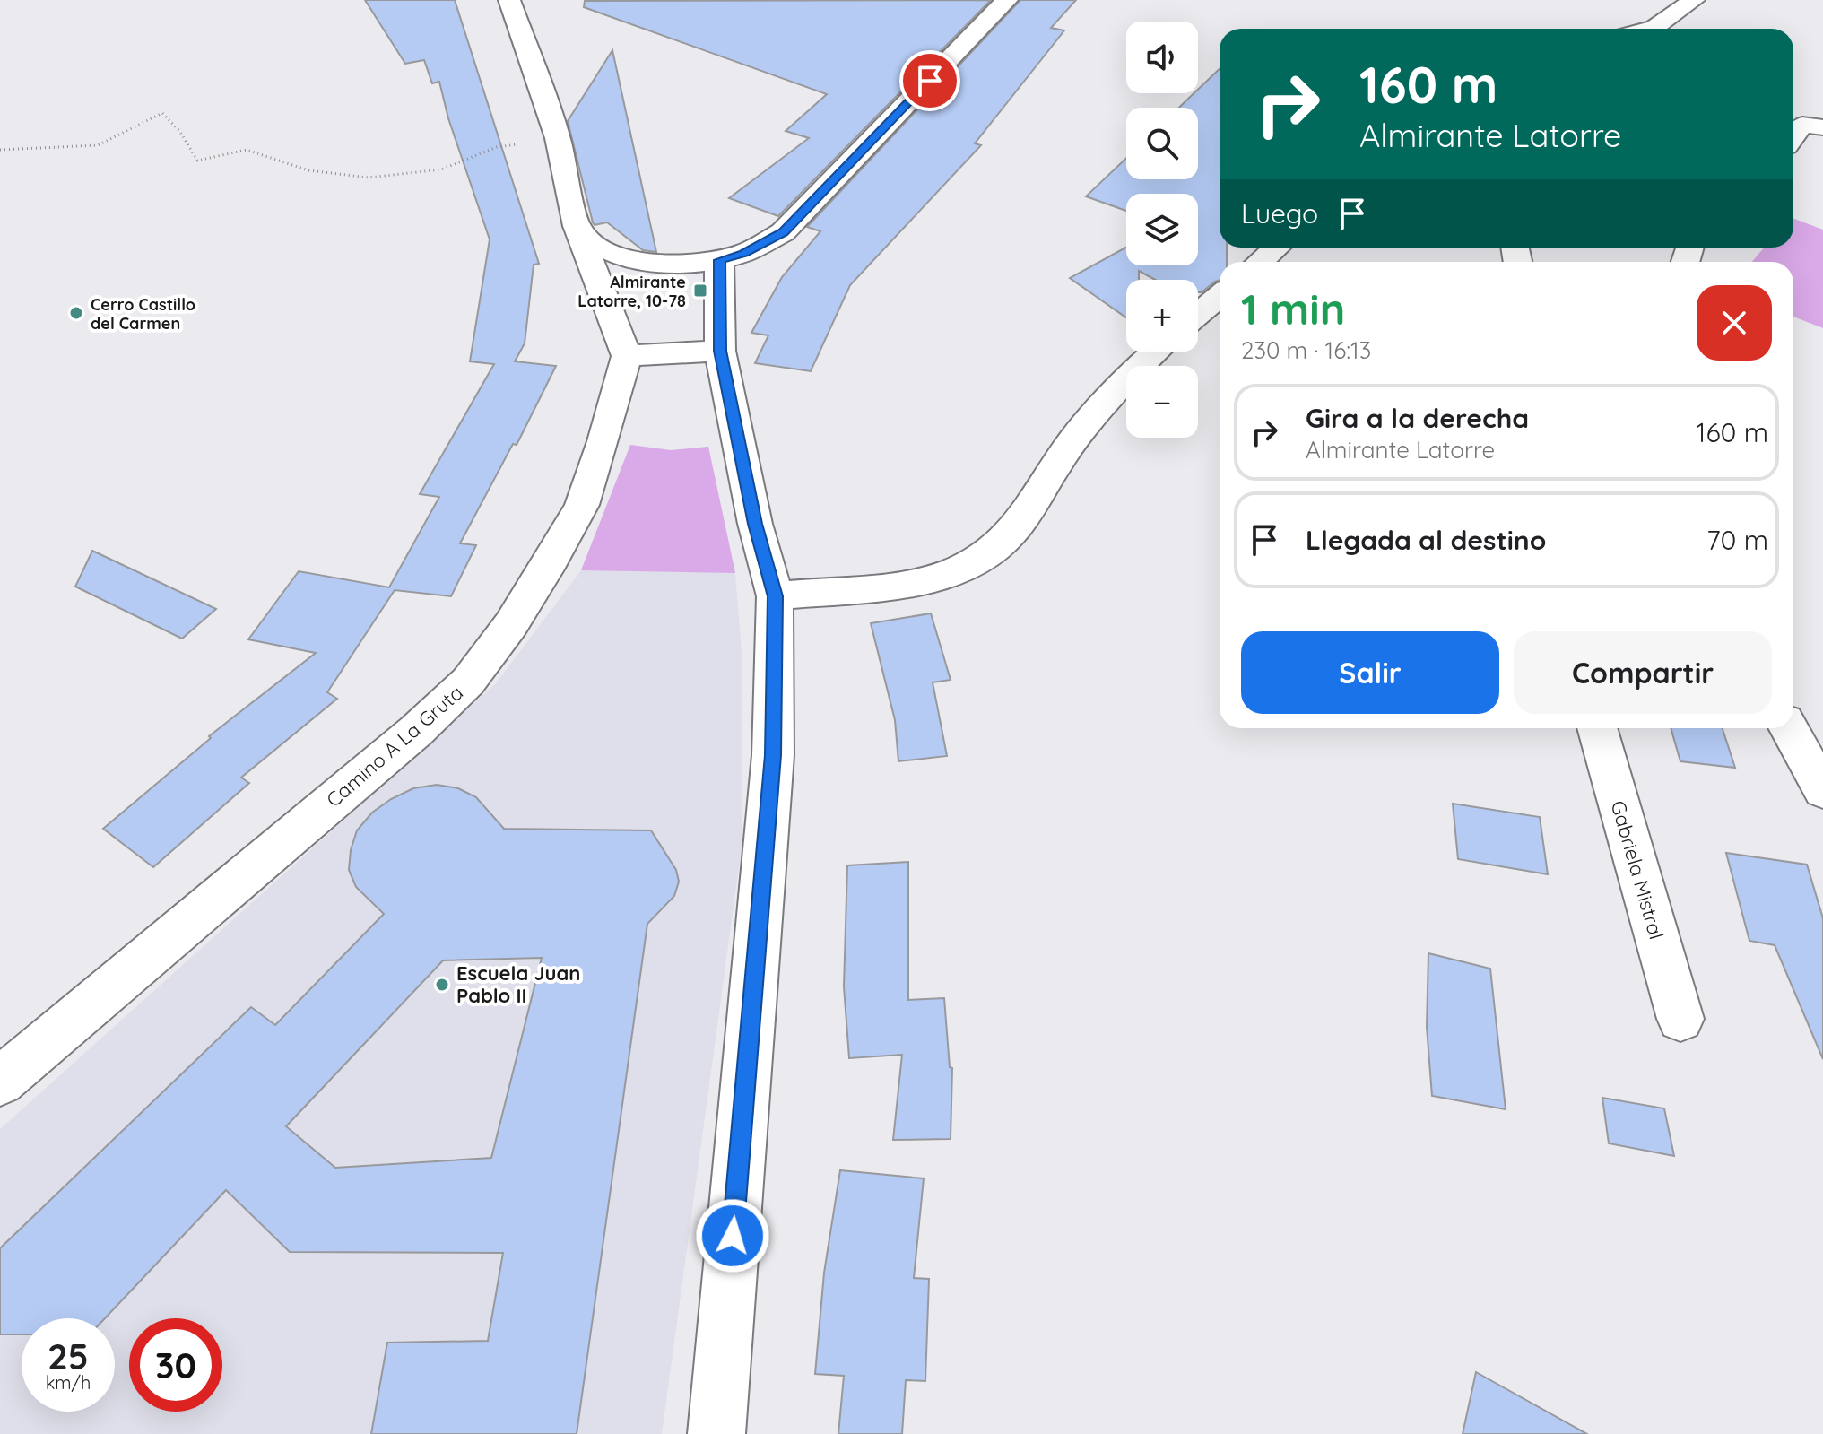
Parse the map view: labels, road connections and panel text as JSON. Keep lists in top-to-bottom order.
{
  "streets": {
    "street": ["Camino A La Gruta", "Gabriela Mistral"]
  },
  "places": {
    "transit": ["Almirante Latorre, 10-78"],
    "other": ["Cerro Castillo del Carmen", "Escuela Juan Pablo II"]
  },
  "page": {
    "map_buttons": ["+", "−"],
    "turn": ["160 m", "Almirante Latorre"],
    "then": "Luego",
    "heading": ["1 min", "230 m · 16:13"],
    "list": [
      {
        "name": "Gira a la derecha",
        "note": "Almirante Latorre",
        "value": "160 m"
      },
      {
        "name": "Llegada al destino",
        "value": "70 m"
      }
    ],
    "buttons": ["Salir", "Compartir"],
    "speed": "25 km/h",
    "limit": "30"
  }
}
